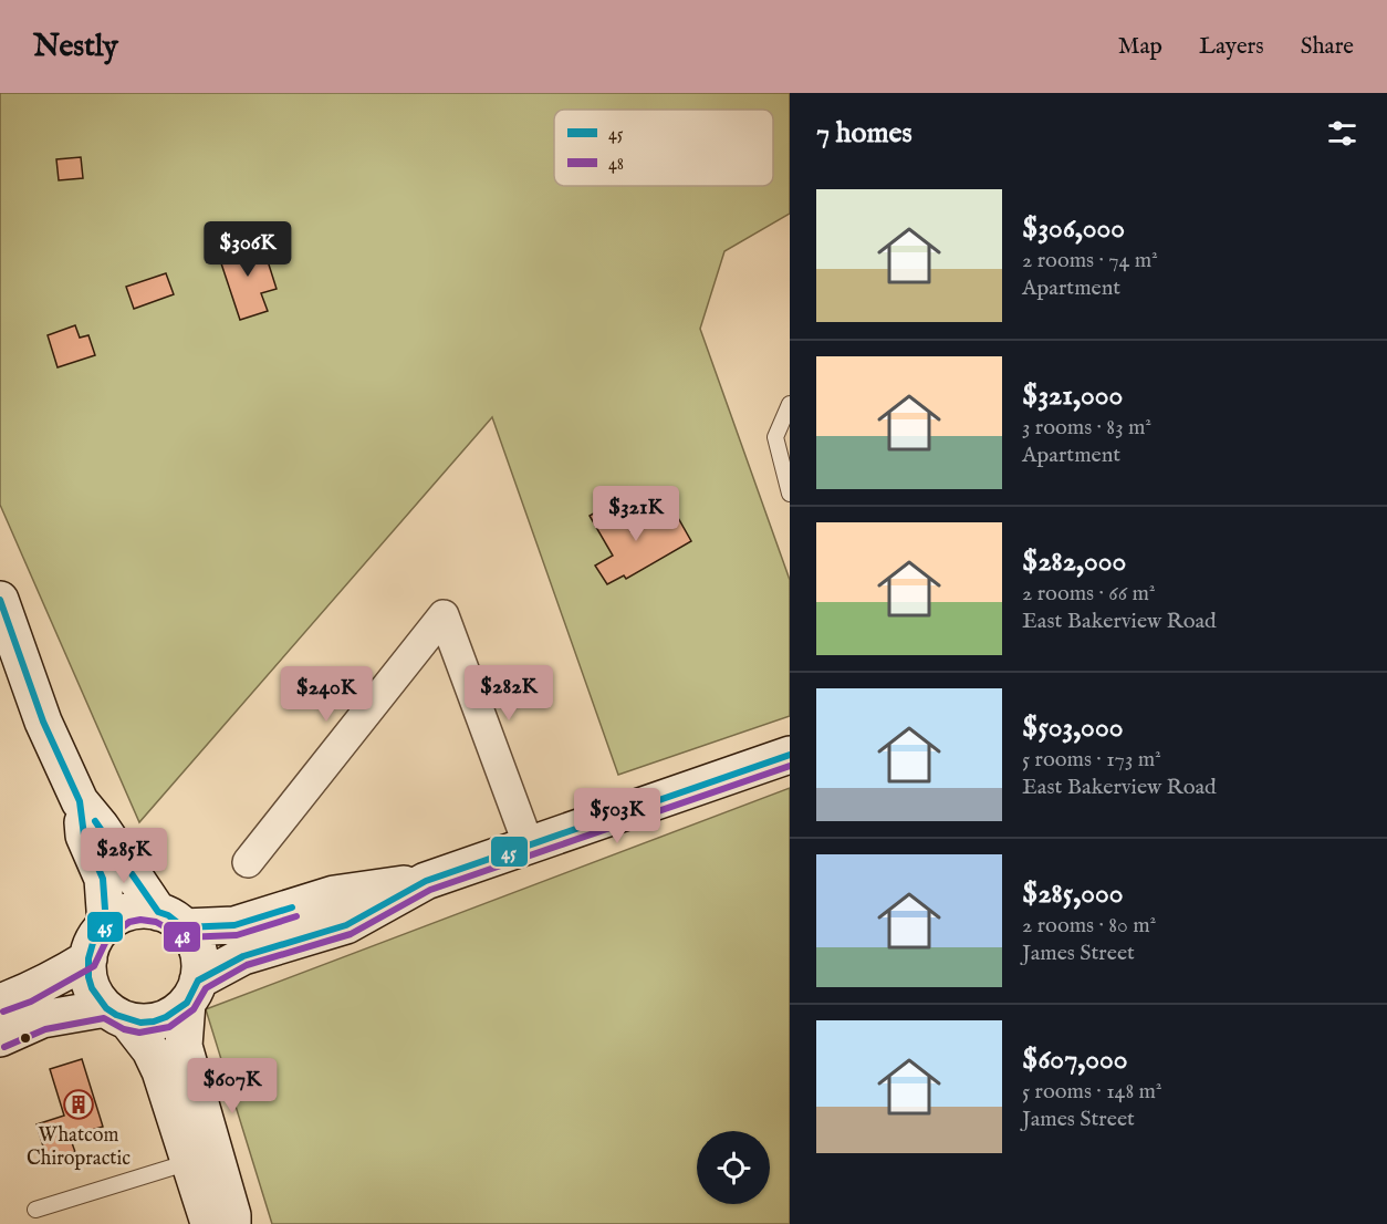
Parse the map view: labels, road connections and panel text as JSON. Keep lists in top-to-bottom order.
{
  "places": {
    "building": ["Whatcom Chiropractic"]
  },
  "lines": ["transit line 45", "transit line 48"],
  "legend": ["45", "48"],
  "page": {
    "header": "Nestly",
    "nav": ["Map", "Layers", "Share"],
    "heading": "7 homes",
    "list": [
      {
        "name": "$306,000",
        "note": "2 rooms · 74 m² · Apartment"
      },
      {
        "name": "$321,000",
        "note": "3 rooms · 83 m² · Apartment"
      },
      {
        "name": "$282,000",
        "note": "2 rooms · 66 m² · East Bakerview Road"
      },
      {
        "name": "$503,000",
        "note": "5 rooms · 173 m² · East Bakerview Road"
      },
      {
        "name": "$285,000",
        "note": "2 rooms · 80 m² · James Street"
      },
      {
        "name": "$607,000",
        "note": "5 rooms · 148 m² · James Street"
      }
    ],
    "price": [
      "$306K",
      "$321K",
      "$282K",
      "$240K",
      "$503K",
      "$285K",
      "$607K"
    ]
  }
}
